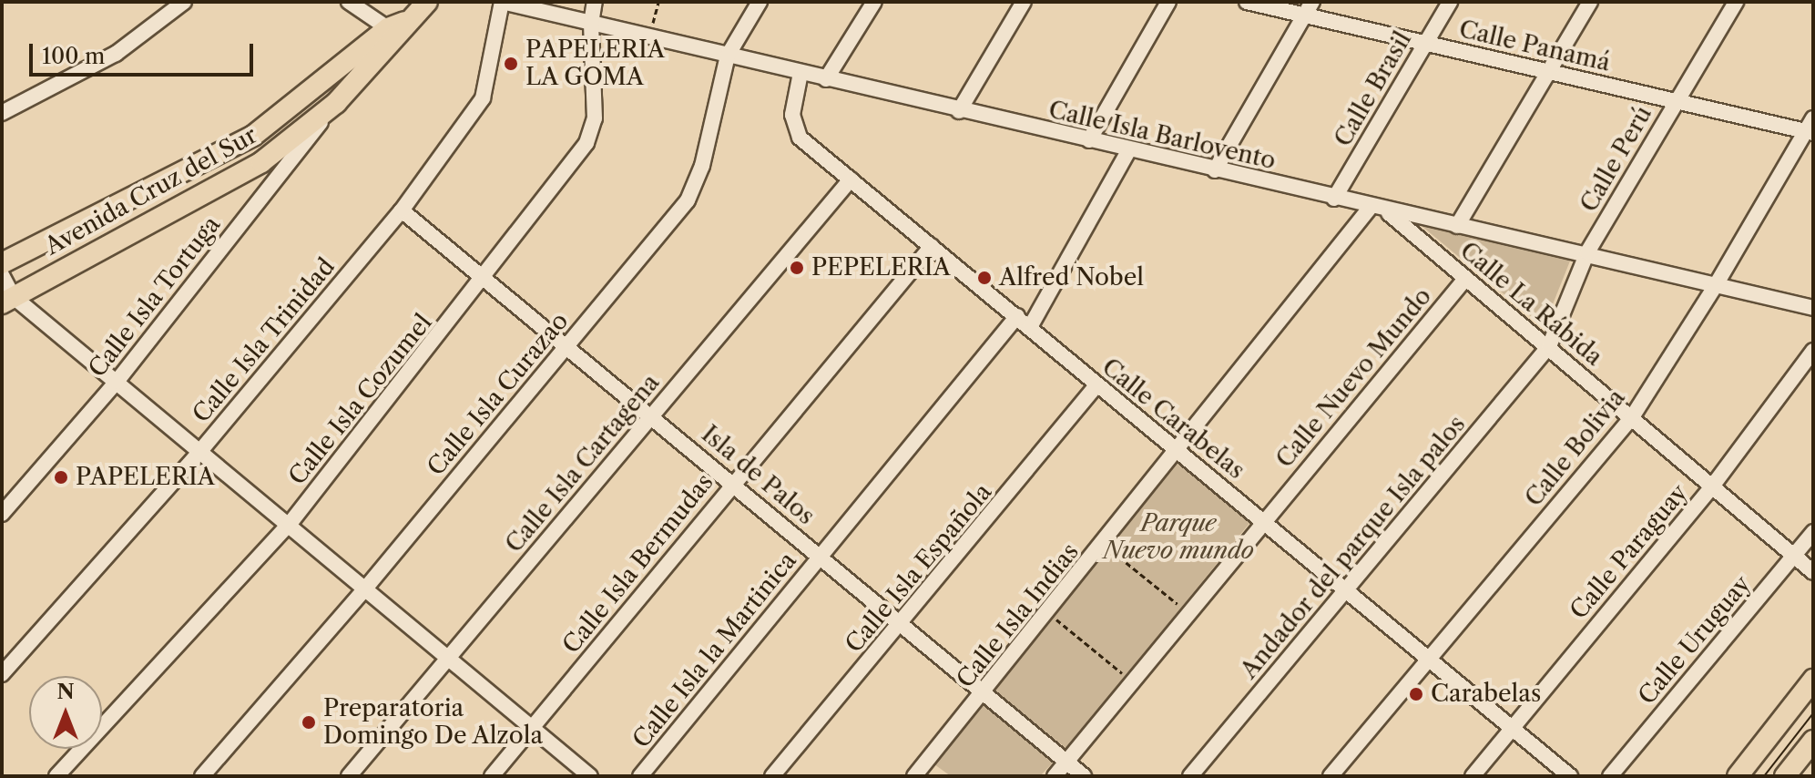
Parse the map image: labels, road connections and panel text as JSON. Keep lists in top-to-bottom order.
{
  "streets": {
    "main road": ["Avenida Cruz del Sur"],
    "street": [
      "Calle Panamá",
      "Calle Brasil",
      "Calle Isla Barlovento",
      "Calle Perú",
      "Calle Isla Tortuga",
      "Calle La Rábida",
      "Calle Isla Trinidad",
      "Calle Nuevo Mundo",
      "Calle Isla Curazao",
      "Calle Isla Cozumel",
      "Calle Carabelas",
      "Calle Bolivia",
      "Calle Isla Cartagena",
      "Isla de Palos",
      "Andador del parque Isla palos",
      "Calle Paraguay",
      "Calle Isla Bermudas",
      "Calle Isla Española",
      "Calle Isla Indias",
      "Calle Uruguay",
      "Calle Isla la Martinica"
    ]
  },
  "crossings": [
    ["Calle Panamá", "Calle Brasil"],
    ["Calle Panamá", "Calle Perú"],
    ["Calle Panamá", "Calle Bolivia"],
    ["Calle Brasil", "Calle Isla Barlovento"],
    ["Calle Isla Barlovento", "Calle Perú"],
    ["Calle Isla Barlovento", "Calle La Rábida"],
    ["Calle Isla Barlovento", "Calle Isla Trinidad"],
    ["Calle Isla Barlovento", "Calle Isla Curazao"],
    ["Calle Isla Barlovento", "Calle Isla Cozumel"],
    ["Calle Isla Barlovento", "Calle Carabelas"],
    ["Calle Isla Barlovento", "Calle Bolivia"],
    ["Calle Isla Barlovento", "Calle Isla Indias"],
    ["Calle Perú", "Calle La Rábida"],
    ["Calle Perú", "Andador del parque Isla palos"],
    ["Avenida Cruz del Sur", "Calle Isla Tortuga"],
    ["Calle La Rábida", "Calle Nuevo Mundo"],
    ["Calle La Rábida", "Calle Bolivia"],
    ["Calle La Rábida", "Andador del parque Isla palos"],
    ["Calle La Rábida", "Calle Paraguay"],
    ["Calle La Rábida", "Calle Uruguay"],
    ["Calle Isla Trinidad", "Isla de Palos"],
    ["Calle Nuevo Mundo", "Calle Carabelas"],
    ["Calle Nuevo Mundo", "Isla de Palos"],
    ["Calle Isla Curazao", "Isla de Palos"],
    ["Calle Isla Cozumel", "Isla de Palos"],
    ["Calle Carabelas", "Calle Bolivia"],
    ["Calle Carabelas", "Calle Isla Cartagena"],
    ["Calle Carabelas", "Andador del parque Isla palos"],
    ["Calle Carabelas", "Calle Paraguay"],
    ["Calle Carabelas", "Calle Isla Bermudas"],
    ["Calle Carabelas", "Calle Isla Española"],
    ["Calle Carabelas", "Calle Isla Indias"],
    ["Calle Carabelas", "Calle Isla la Martinica"],
    ["Calle Isla Cartagena", "Isla de Palos"],
    ["Isla de Palos", "Calle Isla Bermudas"],
    ["Isla de Palos", "Calle Isla Española"],
    ["Isla de Palos", "Calle Isla Indias"],
    ["Isla de Palos", "Calle Isla la Martinica"]
  ],
  "parks": ["Parque Nuevo mundo"],
  "places": [
    "PAPELERIA LA GOMA",
    "PEPELERIA",
    "Alfred Nobel",
    "PAPELERIA",
    "Carabelas",
    "Preparatoria Domingo De Alzola"
  ],
  "scale_bar": "100 m",
  "north": "top"
}
